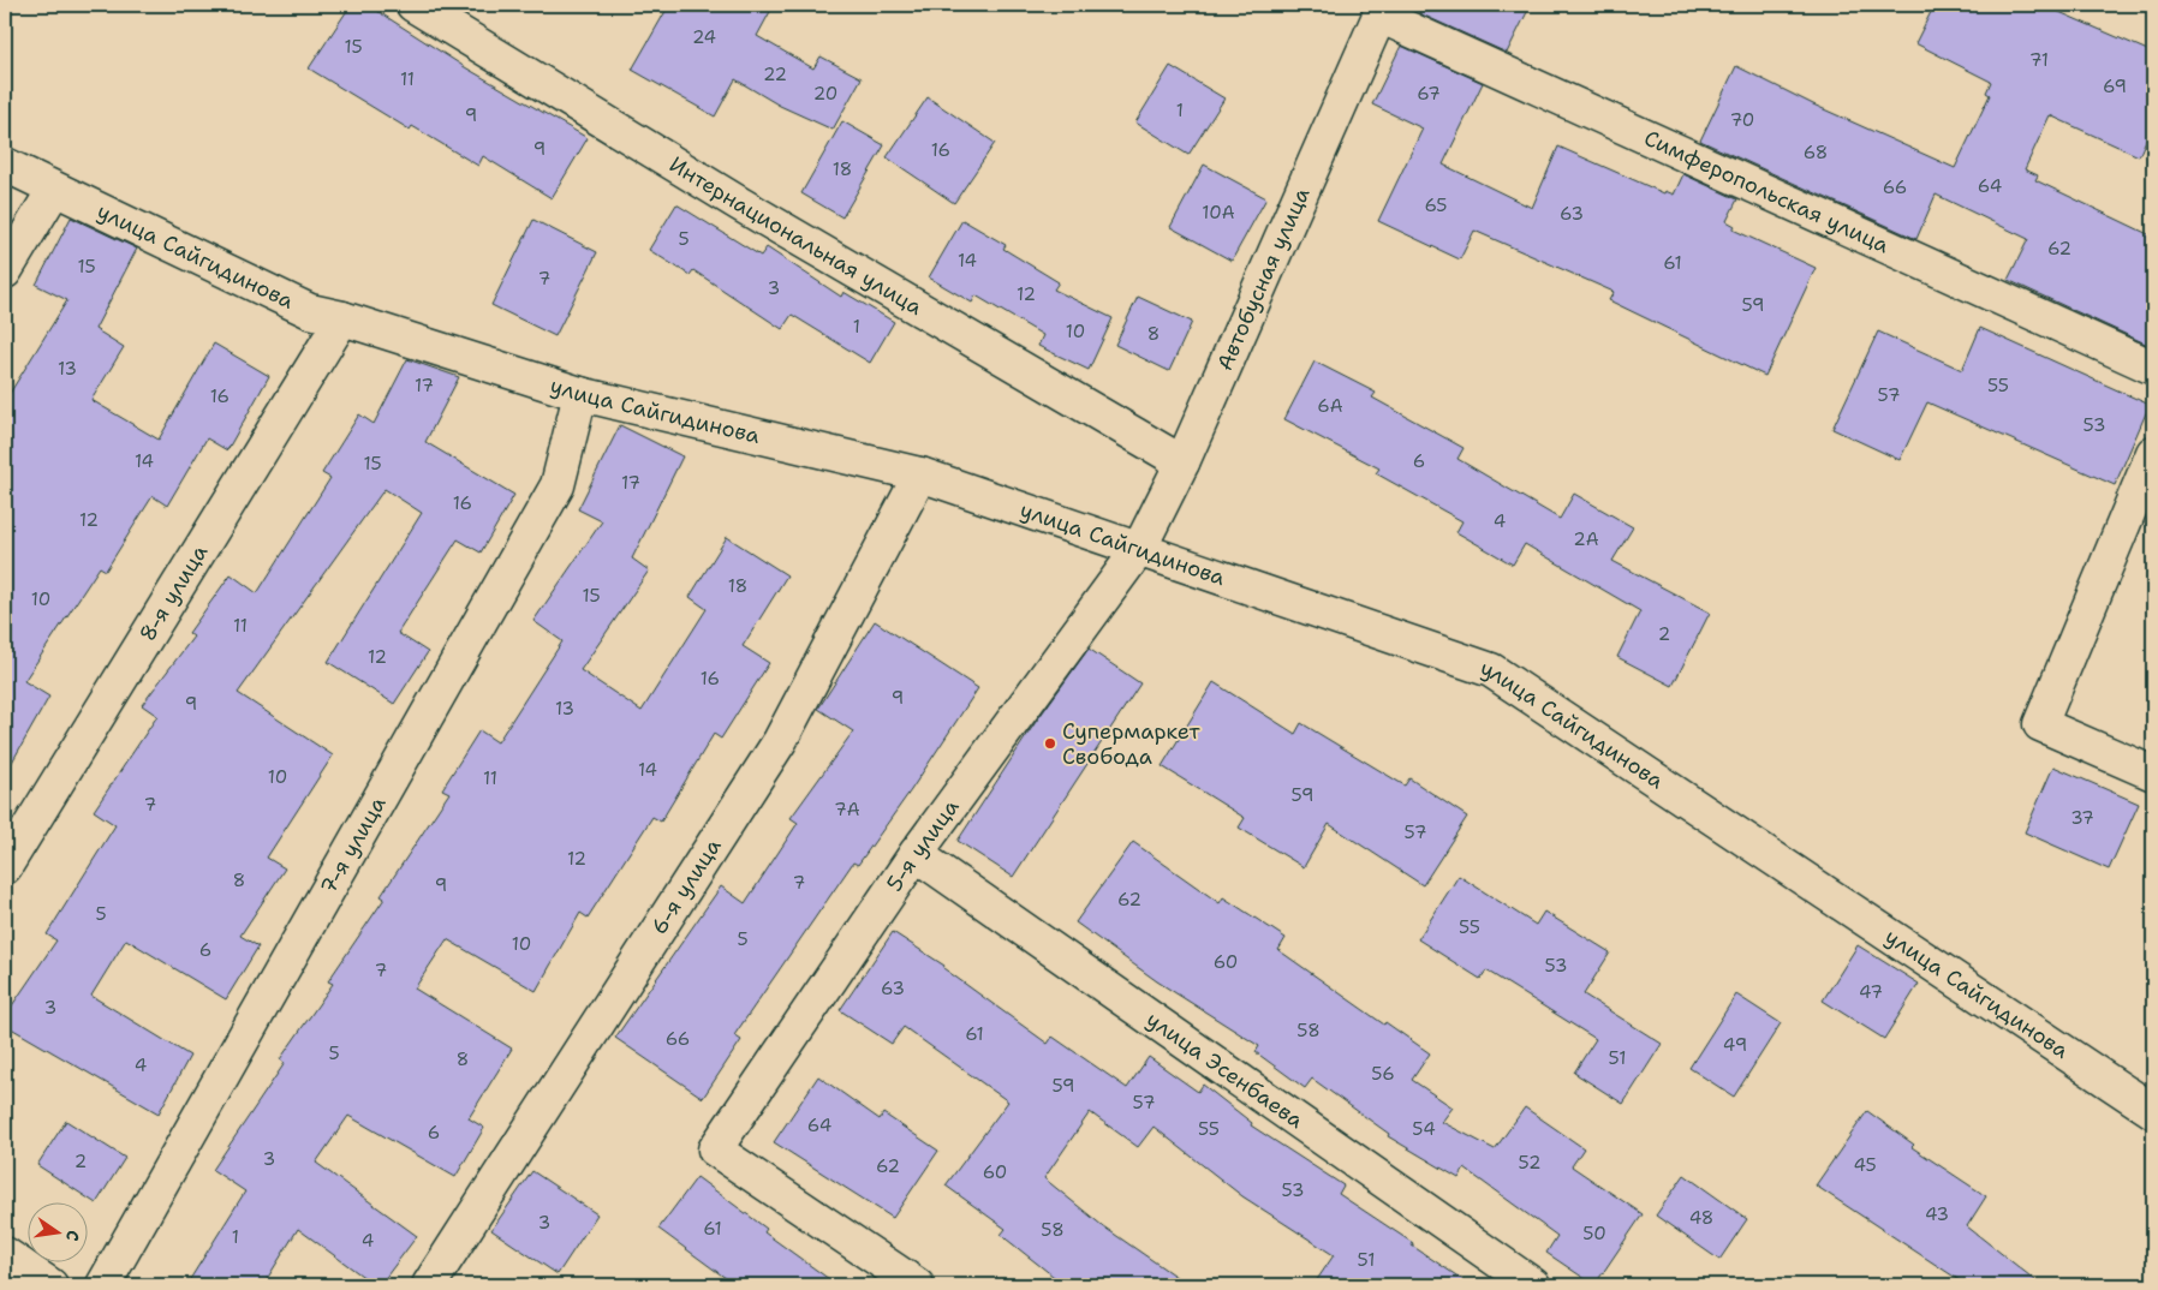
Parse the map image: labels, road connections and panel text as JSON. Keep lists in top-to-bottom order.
{
  "streets": {
    "street": [
      "Симферопольская улица",
      "Интернациональная улица",
      "улица Сайгидинова",
      "Автобусная улица",
      "8-я улица",
      "7-я улица",
      "5-я улица",
      "6-я улица",
      "улица Эсенбаева"
    ]
  },
  "crossings": [
    ["Симферопольская улица", "Автобусная улица"],
    ["Интернациональная улица", "Автобусная улица"],
    ["улица Сайгидинова", "Автобусная улица"],
    ["улица Сайгидинова", "8-я улица"],
    ["улица Сайгидинова", "7-я улица"],
    ["улица Сайгидинова", "5-я улица"],
    ["улица Сайгидинова", "6-я улица"],
    ["Автобусная улица", "5-я улица"],
    ["5-я улица", "улица Эсенбаева"]
  ],
  "places": ["Супермаркет Свобода"],
  "house_numbers": [
    "24",
    "15",
    "71",
    "22",
    "11",
    "69",
    "20",
    "67",
    "1",
    "9",
    "70",
    "9",
    "16",
    "68",
    "18",
    "64",
    "66",
    "65",
    "10А",
    "63",
    "5",
    "62",
    "14",
    "61",
    "15",
    "7",
    "3",
    "12",
    "59",
    "1",
    "10",
    "8",
    "13",
    "17",
    "55",
    "57",
    "16",
    "6А",
    "53",
    "14",
    "6",
    "15",
    "17",
    "16",
    "12",
    "4",
    "2А",
    "18",
    "15",
    "10",
    "11",
    "2",
    "12",
    "16",
    "9",
    "9",
    "13",
    "14",
    "10",
    "11",
    "59",
    "7",
    "7А",
    "37",
    "57",
    "12",
    "8",
    "7",
    "9",
    "62",
    "5",
    "55",
    "5",
    "10",
    "6",
    "60",
    "53",
    "7",
    "63",
    "47",
    "3",
    "58",
    "61",
    "66",
    "49",
    "5",
    "51",
    "8",
    "4",
    "56",
    "59",
    "57",
    "64",
    "55",
    "54",
    "6",
    "3",
    "2",
    "52",
    "45",
    "62",
    "60",
    "53",
    "43",
    "48",
    "3",
    "61",
    "58",
    "50",
    "1",
    "4",
    "51"
  ],
  "north": "right"
}
